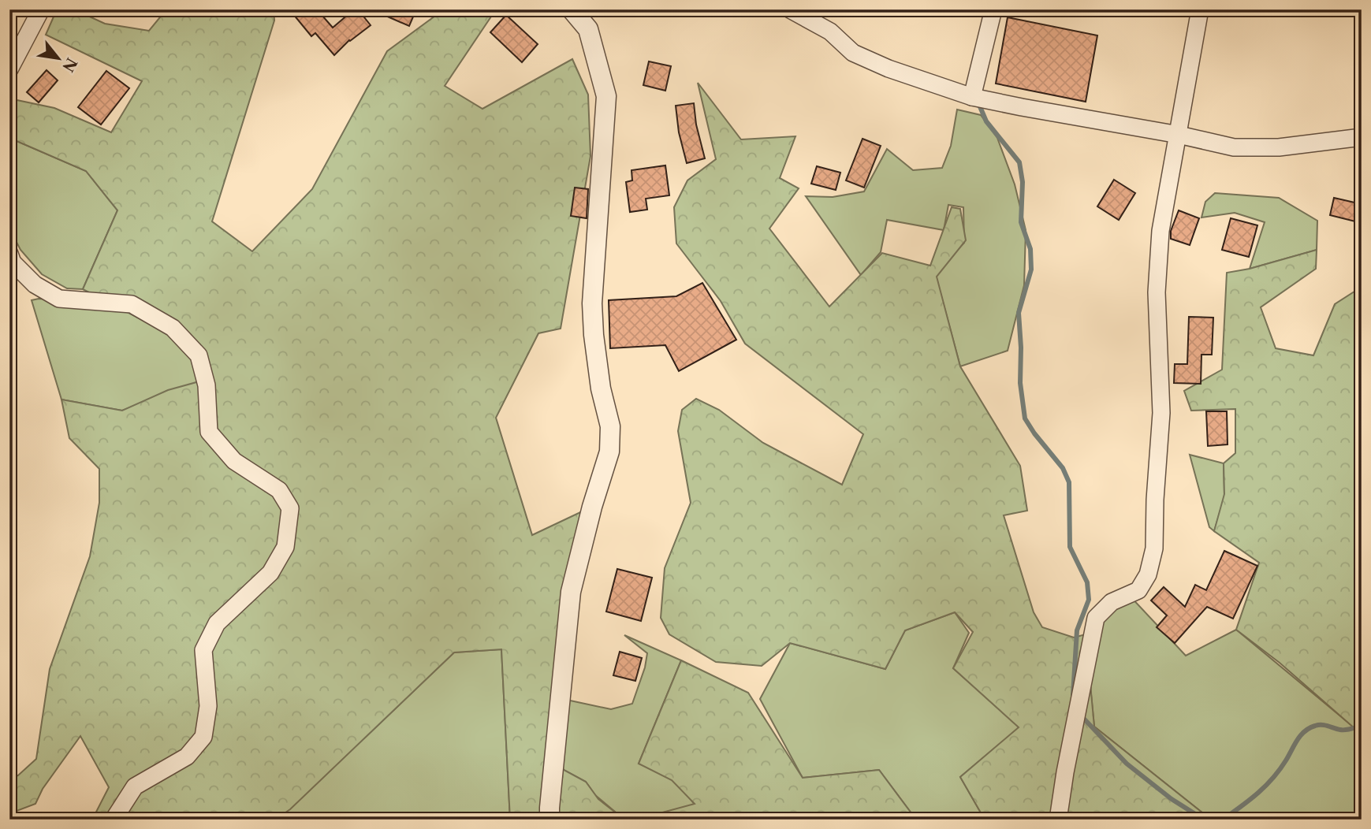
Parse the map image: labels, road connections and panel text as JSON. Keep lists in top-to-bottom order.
{
  "north": "bottom right"
}
